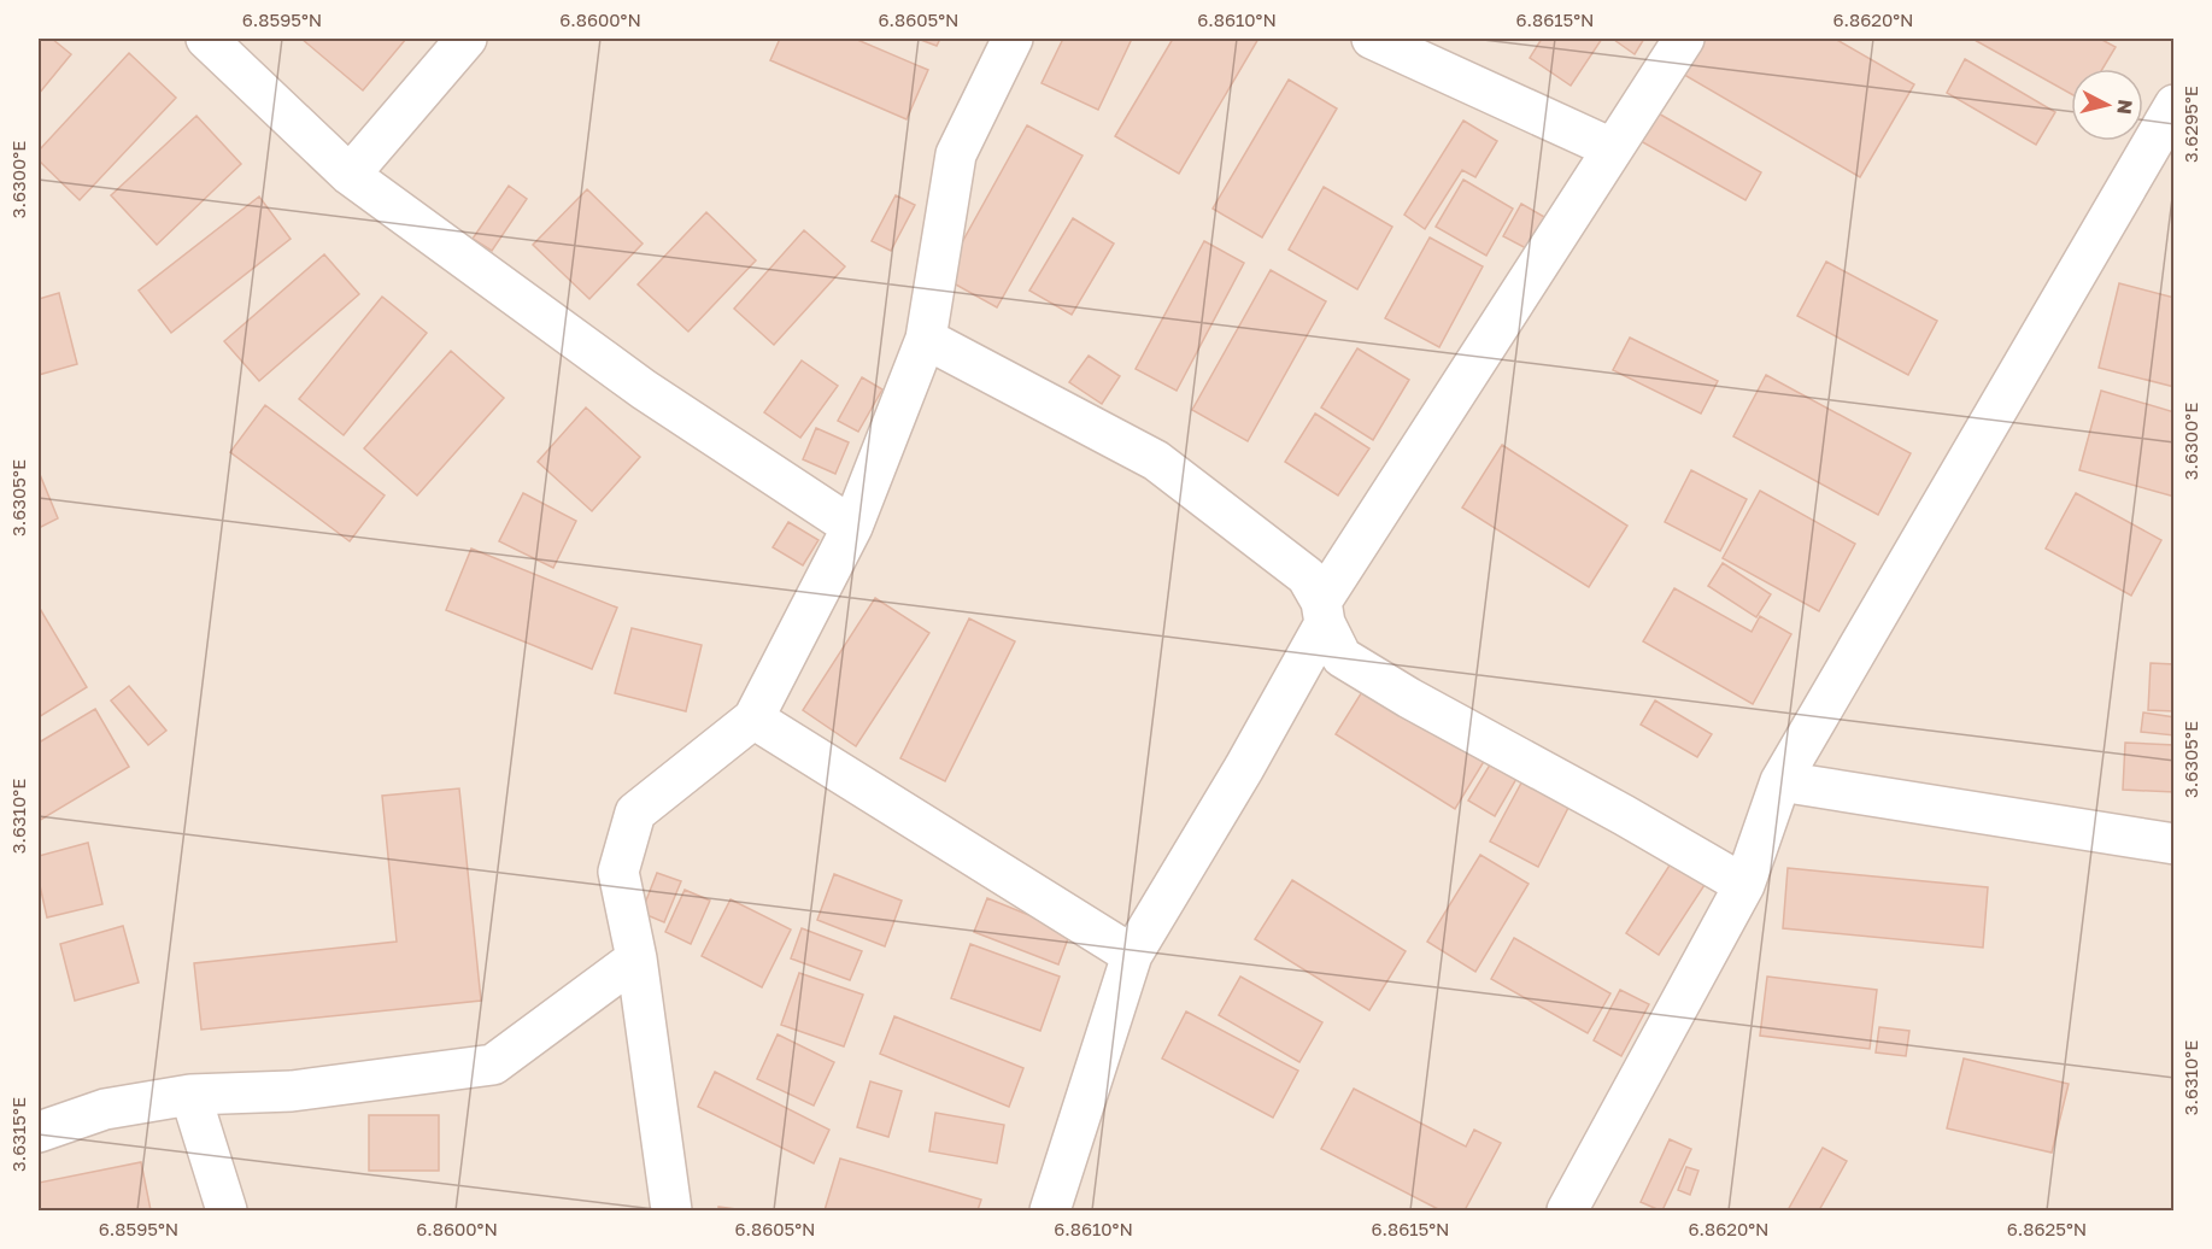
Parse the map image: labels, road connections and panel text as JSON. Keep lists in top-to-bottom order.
{
  "north": "right",
  "coordinates": [
    "6.8595°N",
    "6.8600°N",
    "6.8605°N",
    "6.8610°N",
    "6.8615°N",
    "6.8620°N",
    "3.6295°E",
    "3.6300°E",
    "3.6305°E",
    "3.6310°E",
    "3.6315°E",
    "6.8625°N"
  ]
}
